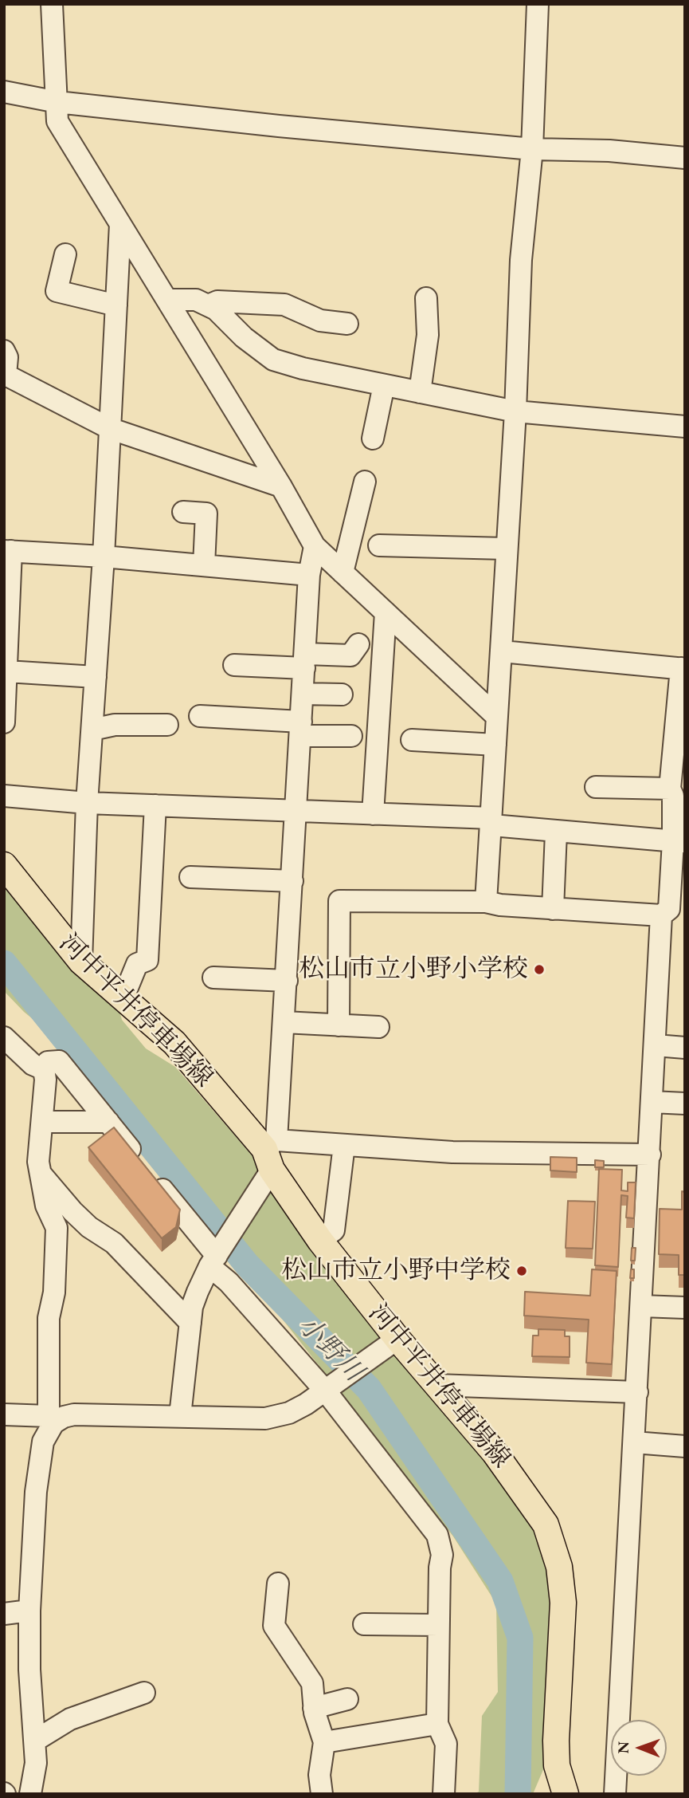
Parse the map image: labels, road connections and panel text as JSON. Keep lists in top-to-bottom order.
{
  "streets": {
    "main road": ["河中平井停車場線"]
  },
  "water": ["小野川"],
  "places": ["松山市立小野小学校", "松山市立小野中学校"],
  "north": "left"
}
